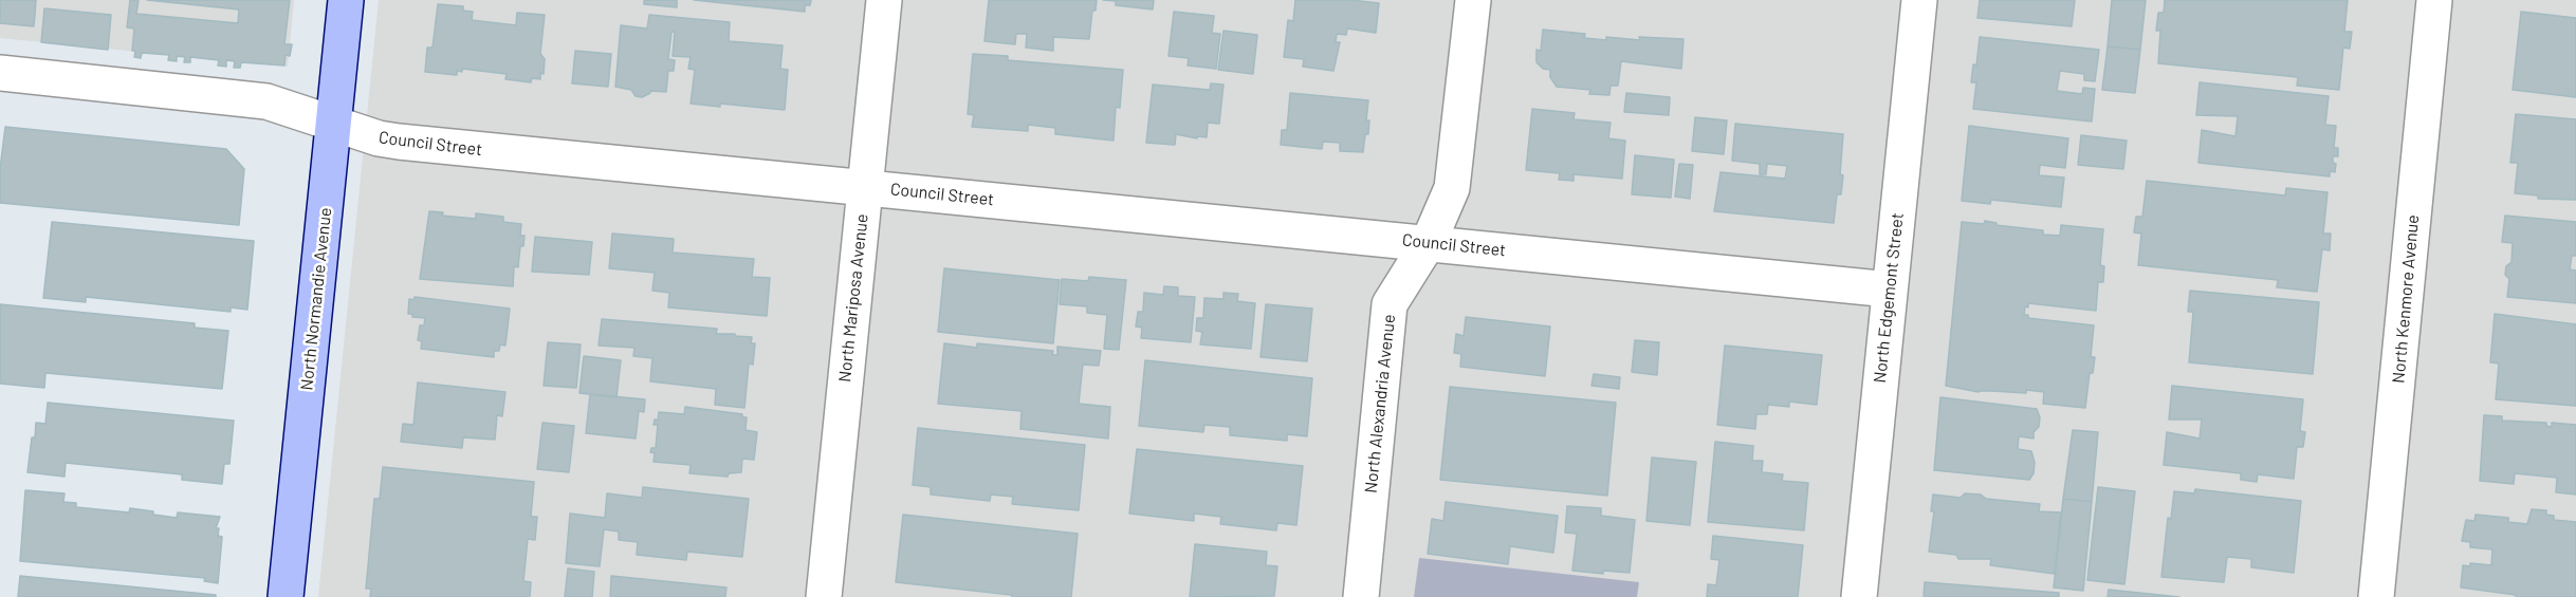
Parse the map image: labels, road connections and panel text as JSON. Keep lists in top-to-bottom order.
{
  "streets": {
    "main road": ["North Normandie Avenue"],
    "street": [
      "Council Street",
      "North Mariposa Avenue",
      "North Edgemont Street",
      "North Kenmore Avenue",
      "North Alexandria Avenue"
    ]
  },
  "crossings": [
    ["Council Street", "North Mariposa Avenue"],
    ["Council Street", "North Edgemont Street"],
    ["Council Street", "North Normandie Avenue"],
    ["Council Street", "North Alexandria Avenue"]
  ]
}
